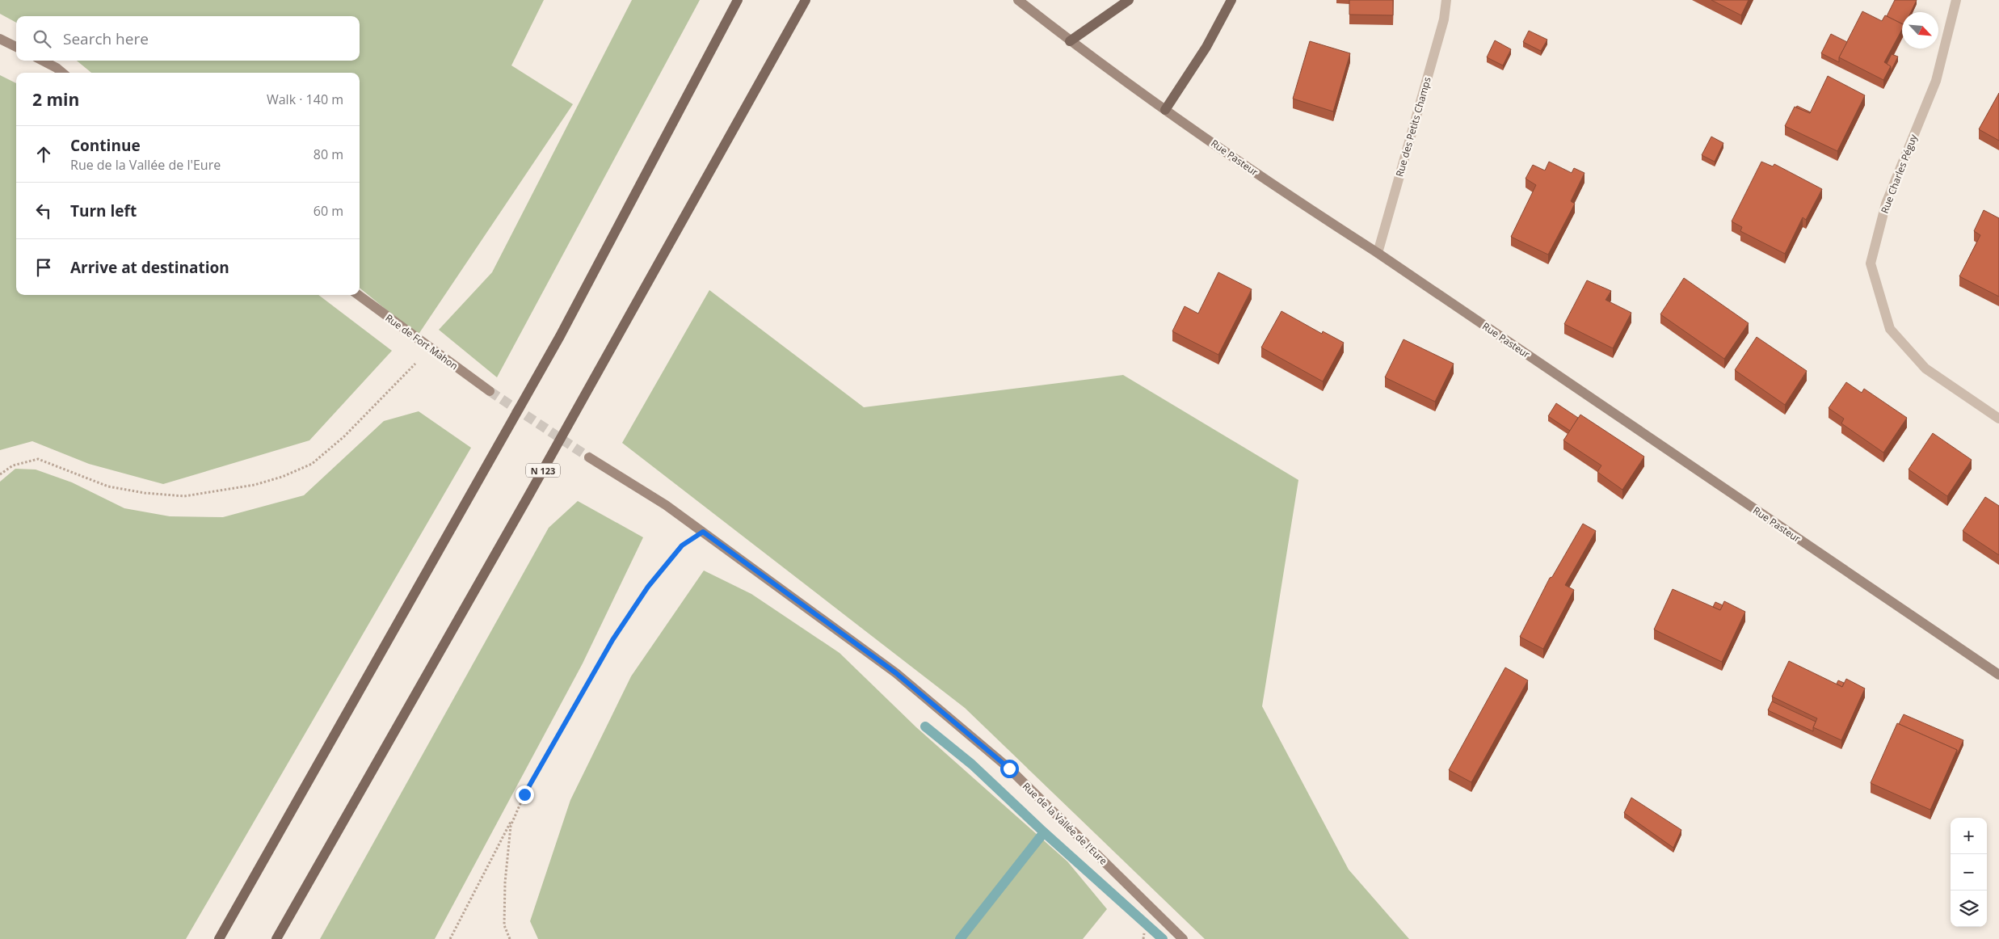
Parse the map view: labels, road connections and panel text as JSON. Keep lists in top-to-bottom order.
{
  "streets": {
    "main road": ["N 123"],
    "street": [
      "Rue des Petits Champs",
      "Rue Pasteur",
      "Rue Charles Péguy",
      "Rue de Fort Mahon",
      "Rue de la Vallée de l'Eure"
    ]
  },
  "crossings": [
    ["Rue des Petits Champs", "Rue Pasteur"]
  ],
  "north": "bottom right",
  "page": {
    "search": "Search here",
    "heading": ["2 min", "Walk · 140 m"],
    "list": [
      ["Continue", "Rue de la Vallée de l'Eure", "80 m"],
      ["Turn left", "60 m"],
      "Arrive at destination"
    ],
    "map_buttons": ["+", "−"]
  }
}
